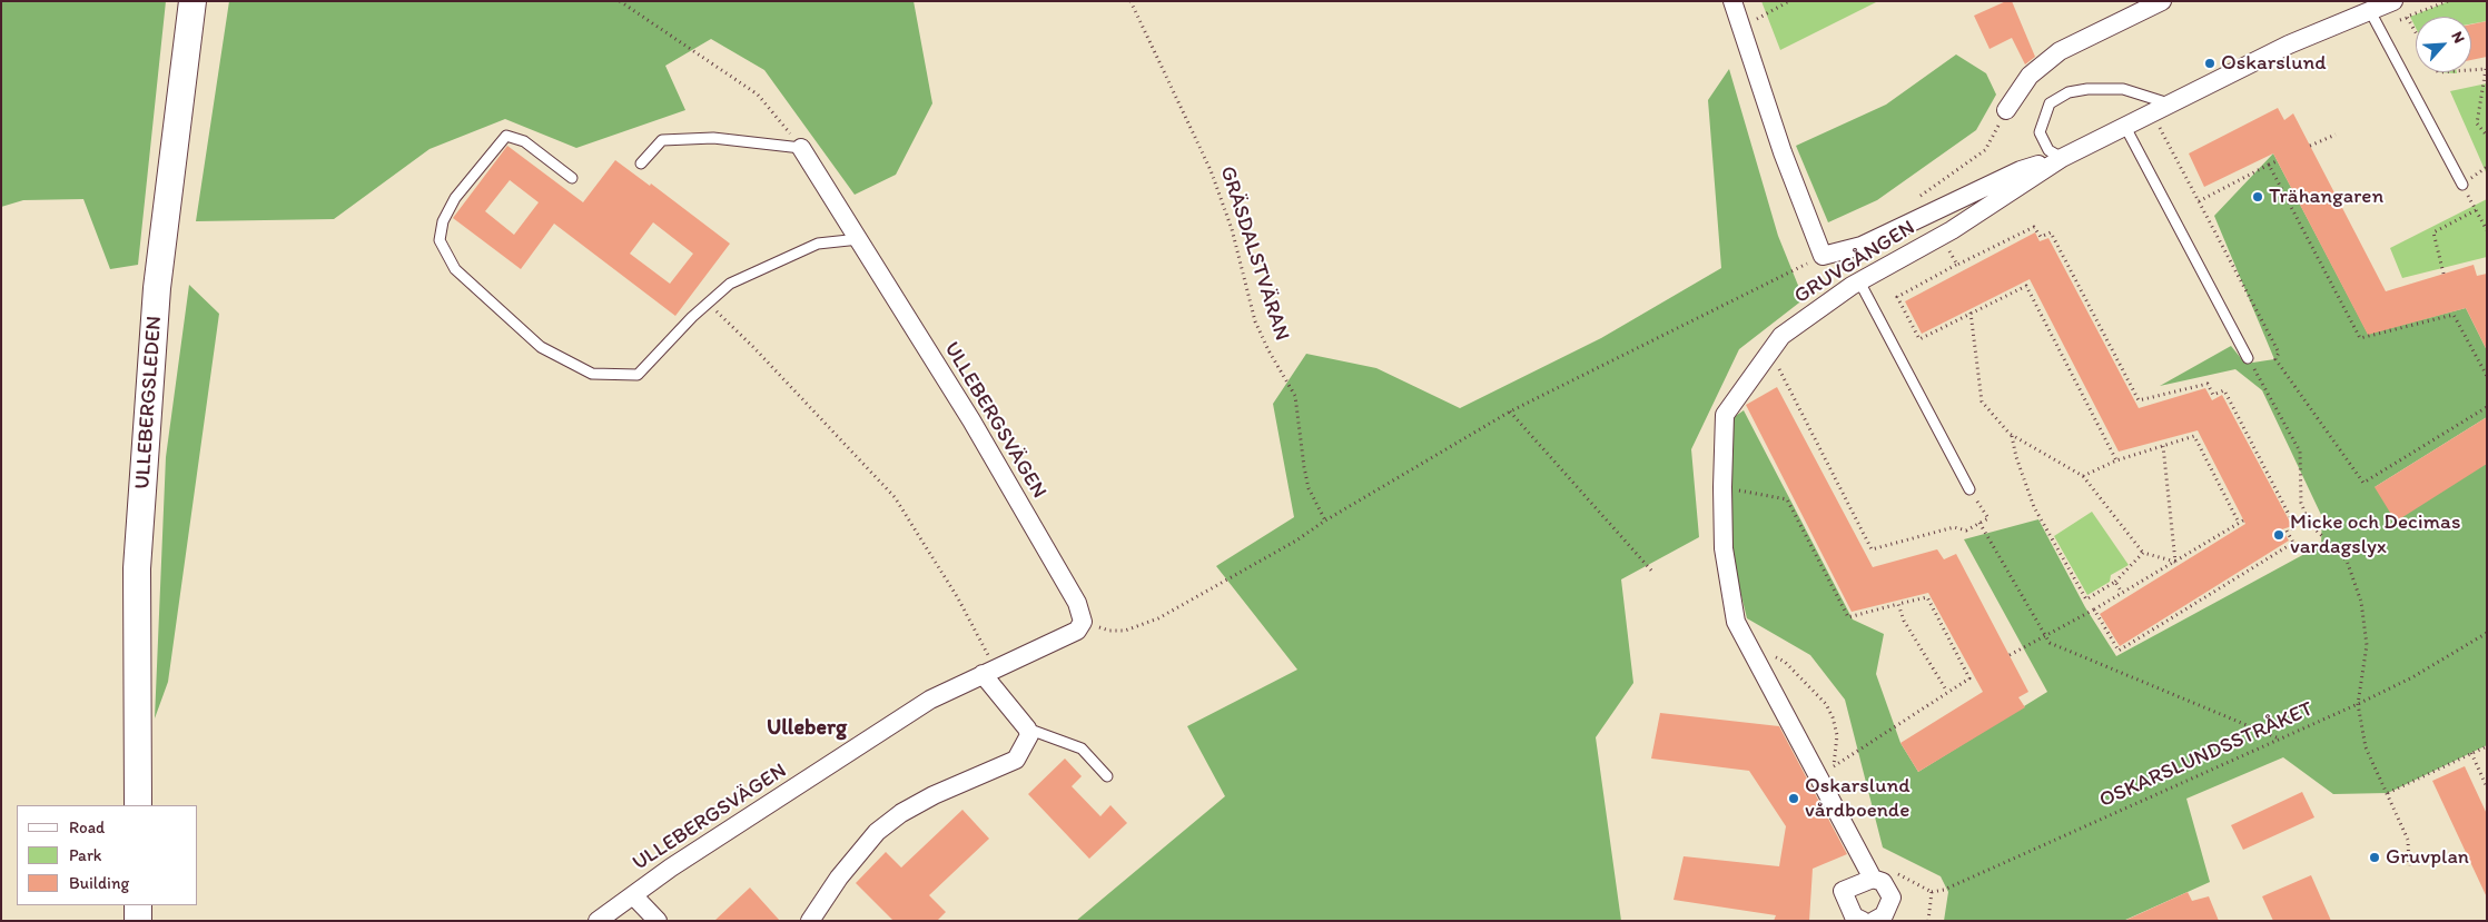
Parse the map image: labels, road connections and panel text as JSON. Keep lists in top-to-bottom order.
{
  "streets": {
    "main road": ["ULLEBERGSLEDEN"],
    "street": ["GRUVGÅNGEN", "ULLEBERGSVÄGEN"],
    "path": ["GRÄSDALSTVÄRAN", "OSKARSLUNDSSTRÅKET"]
  },
  "districts": ["Ulleberg"],
  "places": [
    "Oskarslund",
    "Trähangaren",
    "Micke och Decimas vardagslyx",
    "Oskarslund vårdboende",
    "Gruvplan"
  ],
  "legend": ["Road", "Park", "Building"],
  "north": "top right"
}
